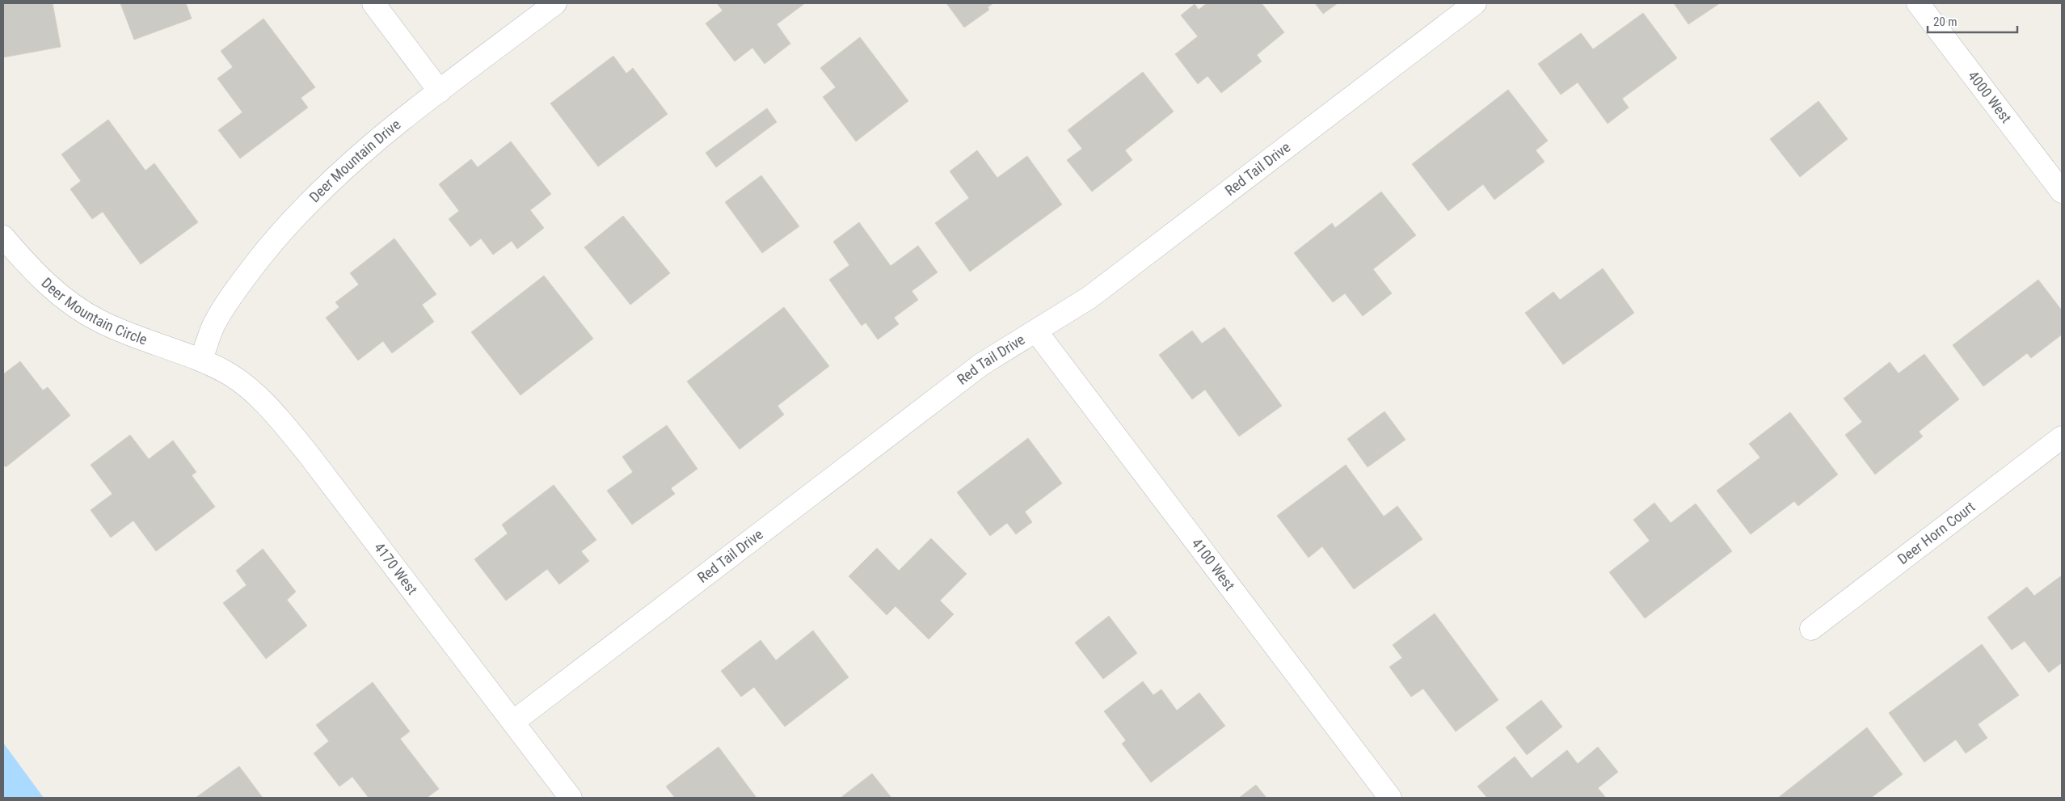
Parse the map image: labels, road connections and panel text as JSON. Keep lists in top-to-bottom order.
{
  "streets": {
    "street": [
      "4000 West",
      "Deer Mountain Drive",
      "Red Tail Drive",
      "Deer Mountain Circle",
      "Deer Horn Court",
      "4100 West",
      "4170 West"
    ]
  },
  "crossings": [
    ["Deer Mountain Drive", "Deer Mountain Circle"],
    ["Deer Mountain Drive", "4170 West"],
    ["Red Tail Drive", "4100 West"],
    ["Red Tail Drive", "4170 West"],
    ["Deer Mountain Circle", "4170 West"]
  ],
  "scale_bar": "20 m"
}
